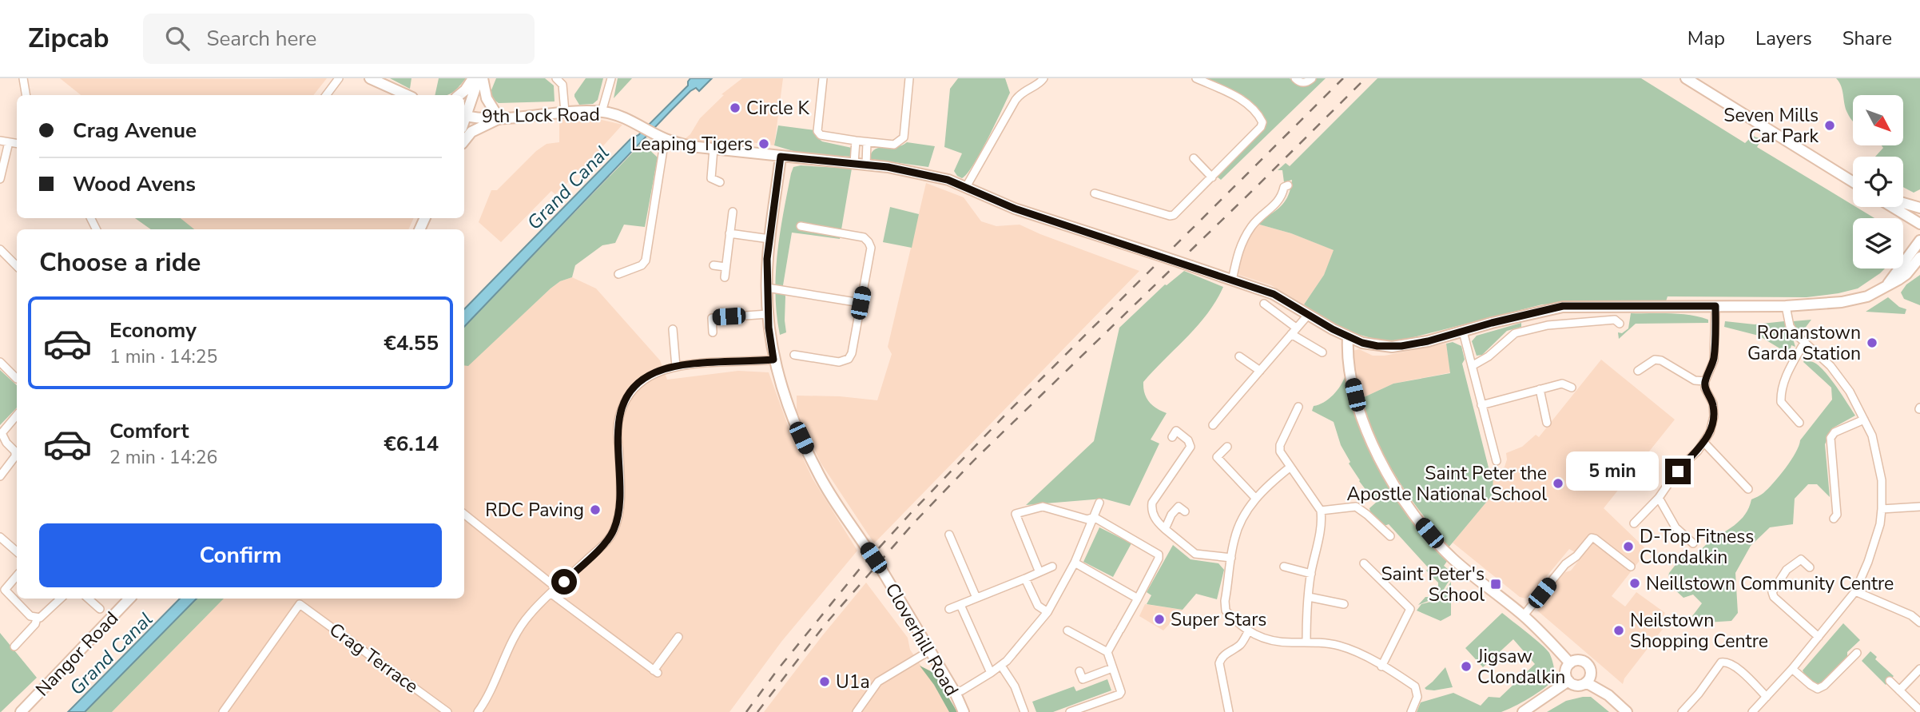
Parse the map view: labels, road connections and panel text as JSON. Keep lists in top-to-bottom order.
{
  "streets": {
    "street": [
      "9th Lock Road",
      "Cloverhill Road",
      "Nangor Road",
      "Crag Terrace"
    ]
  },
  "crossings": [
    ["9th Lock Road", "Cloverhill Road"]
  ],
  "water": ["Grand Canal"],
  "places": {
    "other": [
      "Circle K",
      "Seven Mills Car Park",
      "Leaping Tigers",
      "Ronanstown Garda Station",
      "Saint Peter the Apostle National School",
      "RDC Paving",
      "D-Top Fitness Clondalkin",
      "Neillstown Community Centre",
      "Super Stars",
      "Neilstown Shopping Centre",
      "Jigsaw Clondalkin",
      "U1a"
    ],
    "transit": ["Saint Peter's School"]
  },
  "north": "bottom right",
  "page": {
    "header": "Zipcab",
    "search": "Search here",
    "nav": ["Map", "Layers", "Share"],
    "banner": ["Crag Avenue", "Wood Avens"],
    "heading": "Choose a ride",
    "list": [
      {
        "name": "Economy",
        "note": "1 min · 14:25",
        "value": "€4.55"
      },
      {
        "name": "Comfort",
        "note": "2 min · 14:26",
        "value": "€6.14"
      }
    ],
    "bubble": "5 min",
    "buttons": "Confirm"
  }
}
